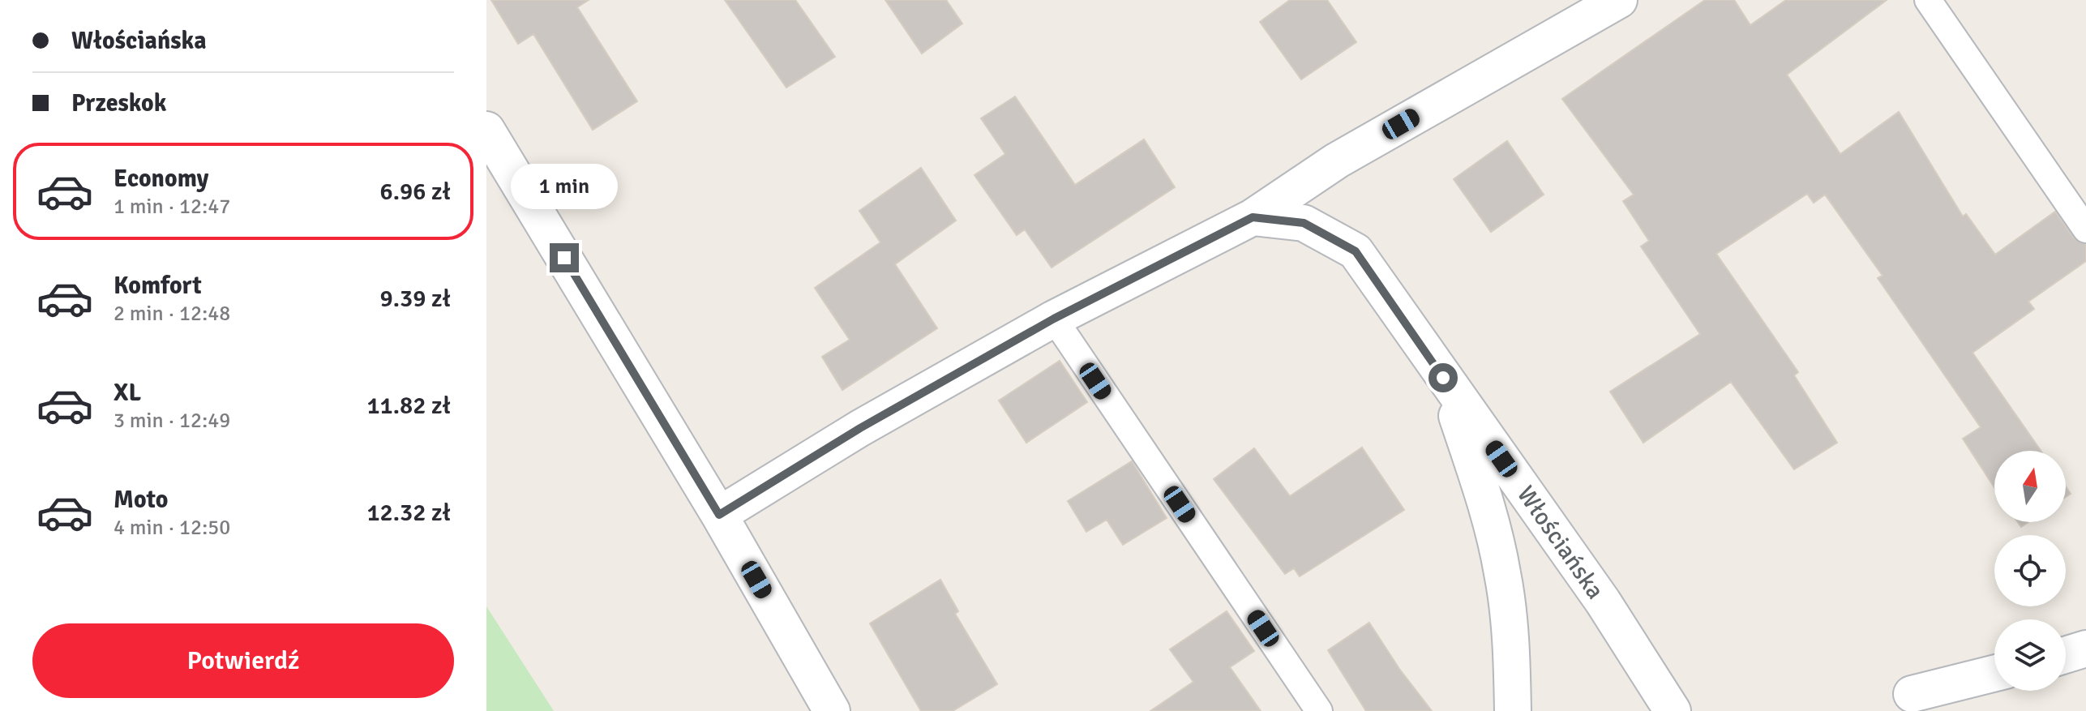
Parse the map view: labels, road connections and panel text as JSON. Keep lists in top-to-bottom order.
{
  "streets": {
    "street": ["Włościańska"]
  },
  "north": "top",
  "page": {
    "banner": ["Włościańska", "Przeskok"],
    "list": [
      {
        "name": "Economy",
        "note": "1 min · 12:47",
        "value": "6.96 zł"
      },
      {
        "name": "Komfort",
        "note": "2 min · 12:48",
        "value": "9.39 zł"
      },
      {
        "name": "XL",
        "note": "3 min · 12:49",
        "value": "11.82 zł"
      },
      {
        "name": "Moto",
        "note": "4 min · 12:50",
        "value": "12.32 zł"
      }
    ],
    "bubble": "1 min",
    "buttons": "Potwierdź"
  }
}
